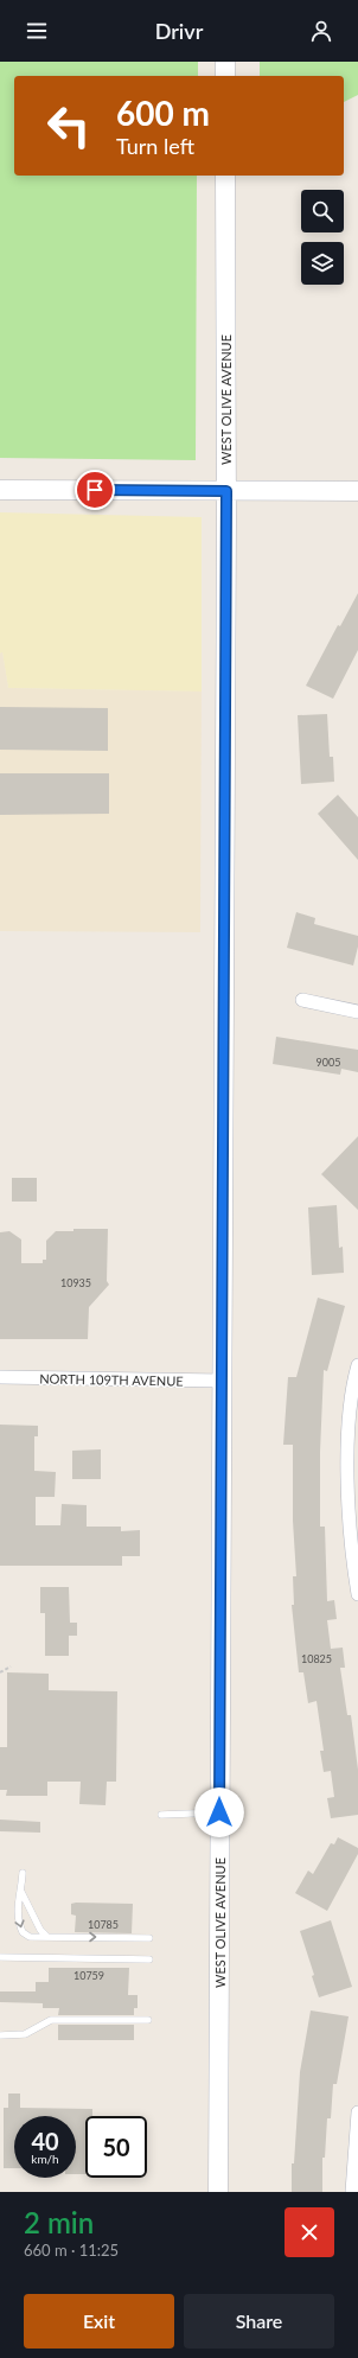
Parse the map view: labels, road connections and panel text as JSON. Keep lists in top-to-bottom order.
{
  "streets": {
    "main road": ["WEST OLIVE AVENUE"],
    "street": ["NORTH 109TH AVENUE"]
  },
  "crossings": [
    ["WEST OLIVE AVENUE", "NORTH 109TH AVENUE"]
  ],
  "house_numbers": [
    "9005",
    "10935",
    "10825",
    "10785",
    "10759"
  ],
  "page": {
    "header": "Drivr",
    "turn": ["600 m", "Turn left"],
    "speed": "40 km/h",
    "limit": "50",
    "heading": ["2 min", "660 m · 11:25"],
    "buttons": ["Exit", "Share"]
  }
}
